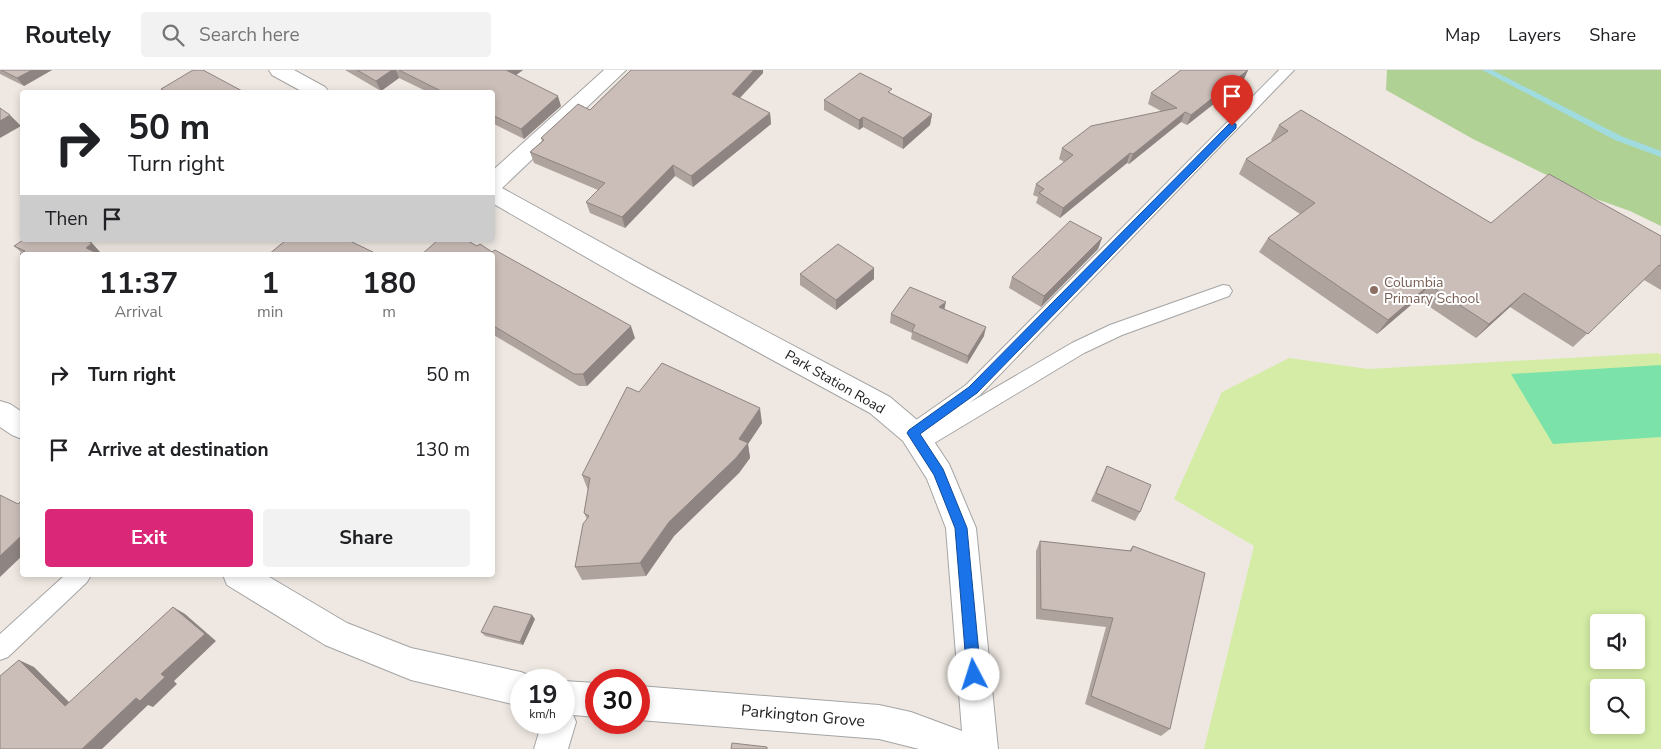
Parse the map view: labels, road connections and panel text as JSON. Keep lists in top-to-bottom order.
{
  "streets": {
    "street": ["Park Station Road", "Parkington Grove"]
  },
  "places": ["Columbia Primary School"],
  "page": {
    "header": "Routely",
    "search": "Search here",
    "nav": ["Map", "Layers", "Share"],
    "turn": ["50 m", "Turn right"],
    "then": "Then",
    "eta": [
      "11:37",
      "Arrival",
      "1",
      "min",
      "180",
      "m"
    ],
    "list": [
      {
        "name": "Turn right",
        "value": "50 m"
      },
      {
        "name": "Arrive at destination",
        "value": "130 m"
      }
    ],
    "buttons": ["Exit", "Share"],
    "speed": "19 km/h",
    "limit": "30"
  }
}
